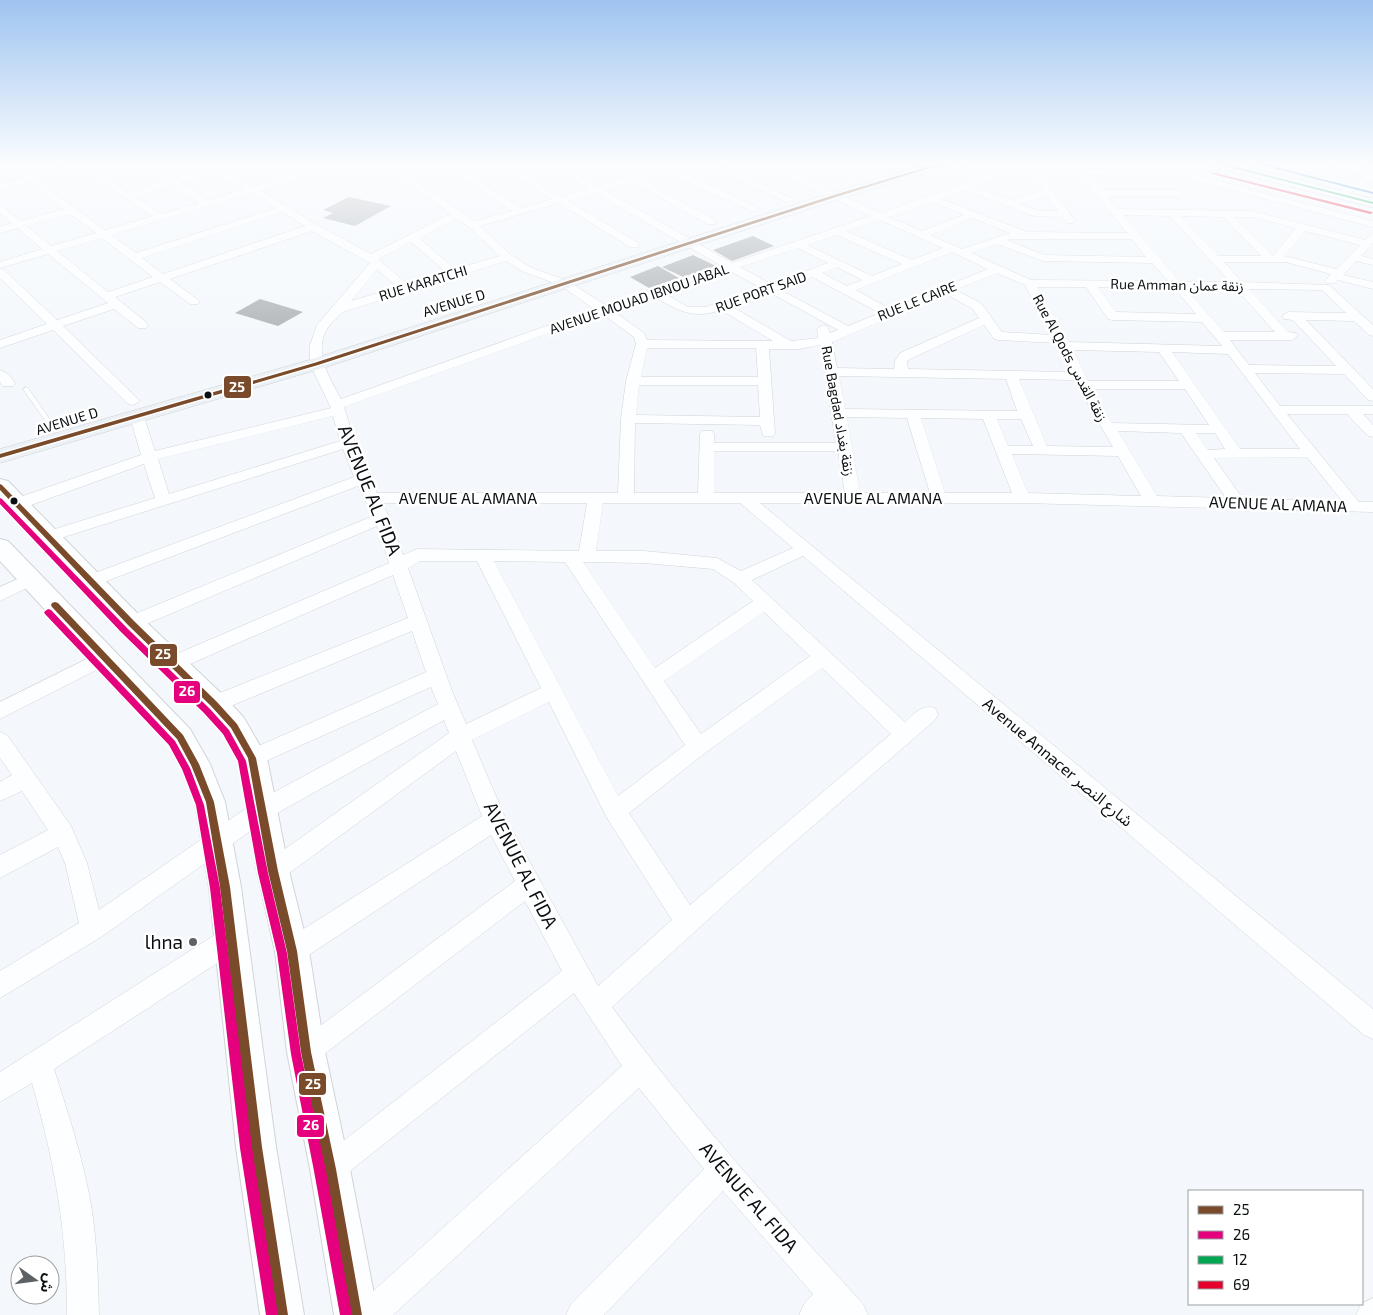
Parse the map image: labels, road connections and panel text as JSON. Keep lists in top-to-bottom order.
{
  "streets": {
    "main road": ["AVENUE D"],
    "street": [
      "RUE KARATCHI",
      "Rue Amman زنقة عمان",
      "RUE PORT SAID",
      "AVENUE MOUAD IBNOU JABAL",
      "RUE LE CAIRE",
      "Rue Al Qods زنقة القدس",
      "Rue Bagdad زنقة بغداد",
      "AVENUE AL FIDA",
      "AVENUE AL AMANA",
      "Avenue Annacer شارع النصر"
    ]
  },
  "crossings": [
    ["Rue Amman زنقة عمان", "Rue Al Qods زنقة القدس"],
    ["RUE PORT SAID", "AVENUE MOUAD IBNOU JABAL"],
    ["RUE PORT SAID", "Rue Bagdad زنقة بغداد"],
    ["AVENUE MOUAD IBNOU JABAL", "Rue Bagdad زنقة بغداد"],
    ["AVENUE MOUAD IBNOU JABAL", "AVENUE AL FIDA"],
    ["RUE LE CAIRE", "Rue Al Qods زنقة القدس"],
    ["RUE LE CAIRE", "Rue Bagdad زنقة بغداد"],
    ["AVENUE D", "Rue Bagdad زنقة بغداد"],
    ["AVENUE D", "AVENUE AL FIDA"],
    ["Rue Al Qods زنقة القدس", "AVENUE AL AMANA"],
    ["Rue Bagdad زنقة بغداد", "AVENUE AL AMANA"],
    ["AVENUE AL FIDA", "AVENUE AL AMANA"],
    ["AVENUE AL AMANA", "Avenue Annacer شارع النصر"]
  ],
  "places": ["lhna"],
  "lines": ["transit line 25", "transit line 26"],
  "legend": [
    "25",
    "26",
    "12",
    "69"
  ],
  "north": "right"
}
